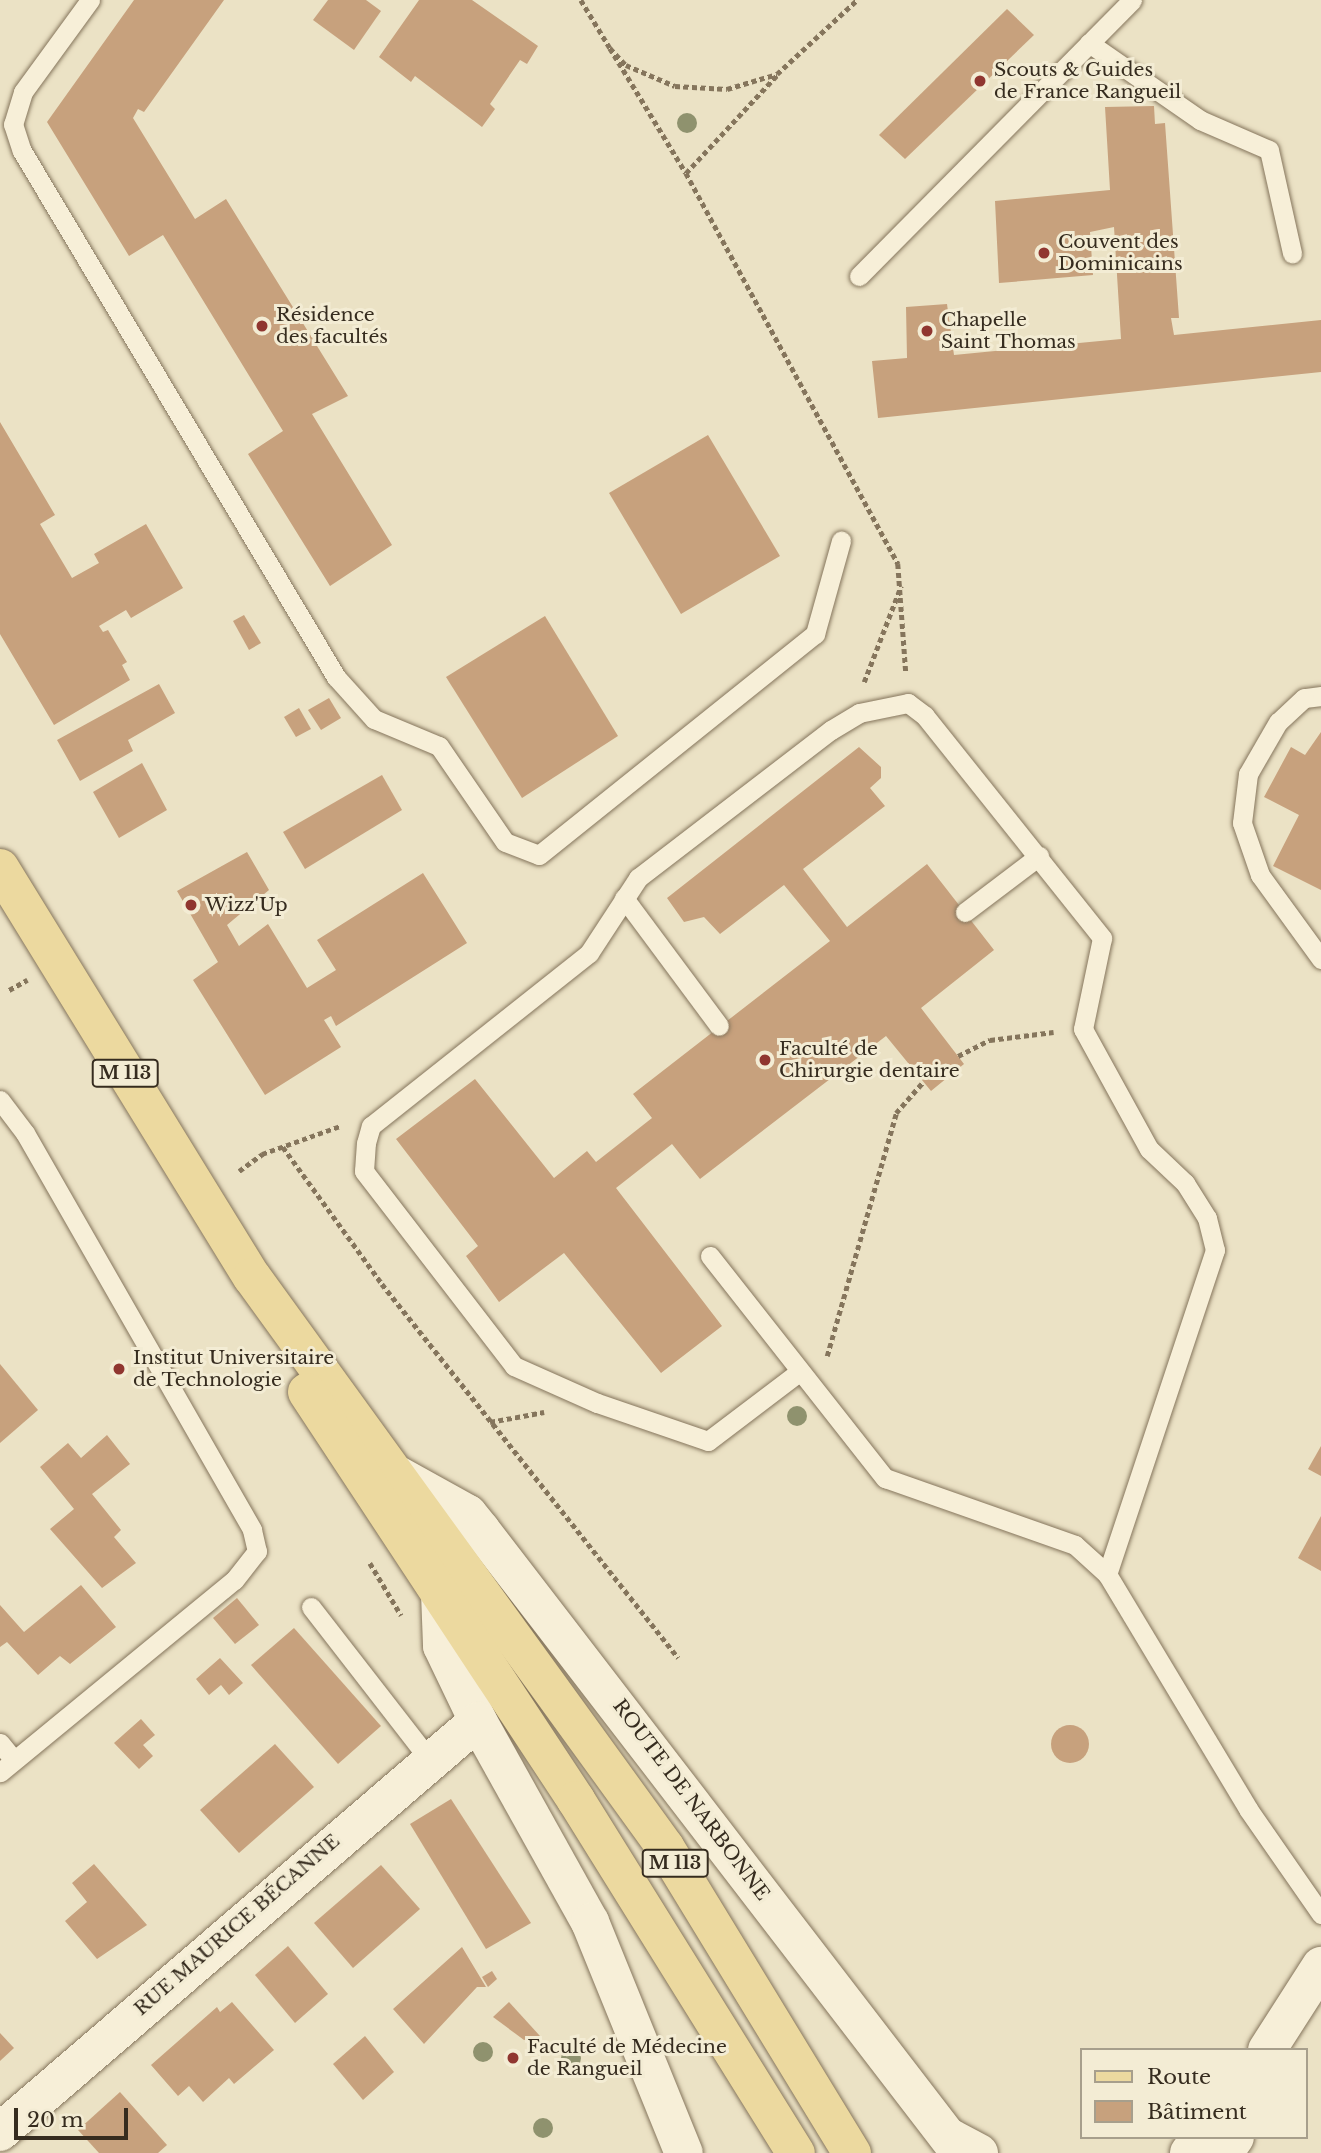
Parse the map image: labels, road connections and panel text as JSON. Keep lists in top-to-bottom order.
{
  "streets": {
    "main road": ["M 113", "ROUTE DE NARBONNE"],
    "street": ["RUE MAURICE BÉCANNE"]
  },
  "places": [
    "Scouts & Guides de France Rangueil",
    "Couvent des Dominicains",
    "Résidence des facultés",
    "Chapelle Saint Thomas",
    "Wizz'Up",
    "Faculté de Chirurgie dentaire",
    "Institut Universitaire de Technologie",
    "Faculté de Médecine de Rangueil"
  ],
  "legend": ["Route", "Bâtiment"],
  "scale_bar": "20 m"
}
